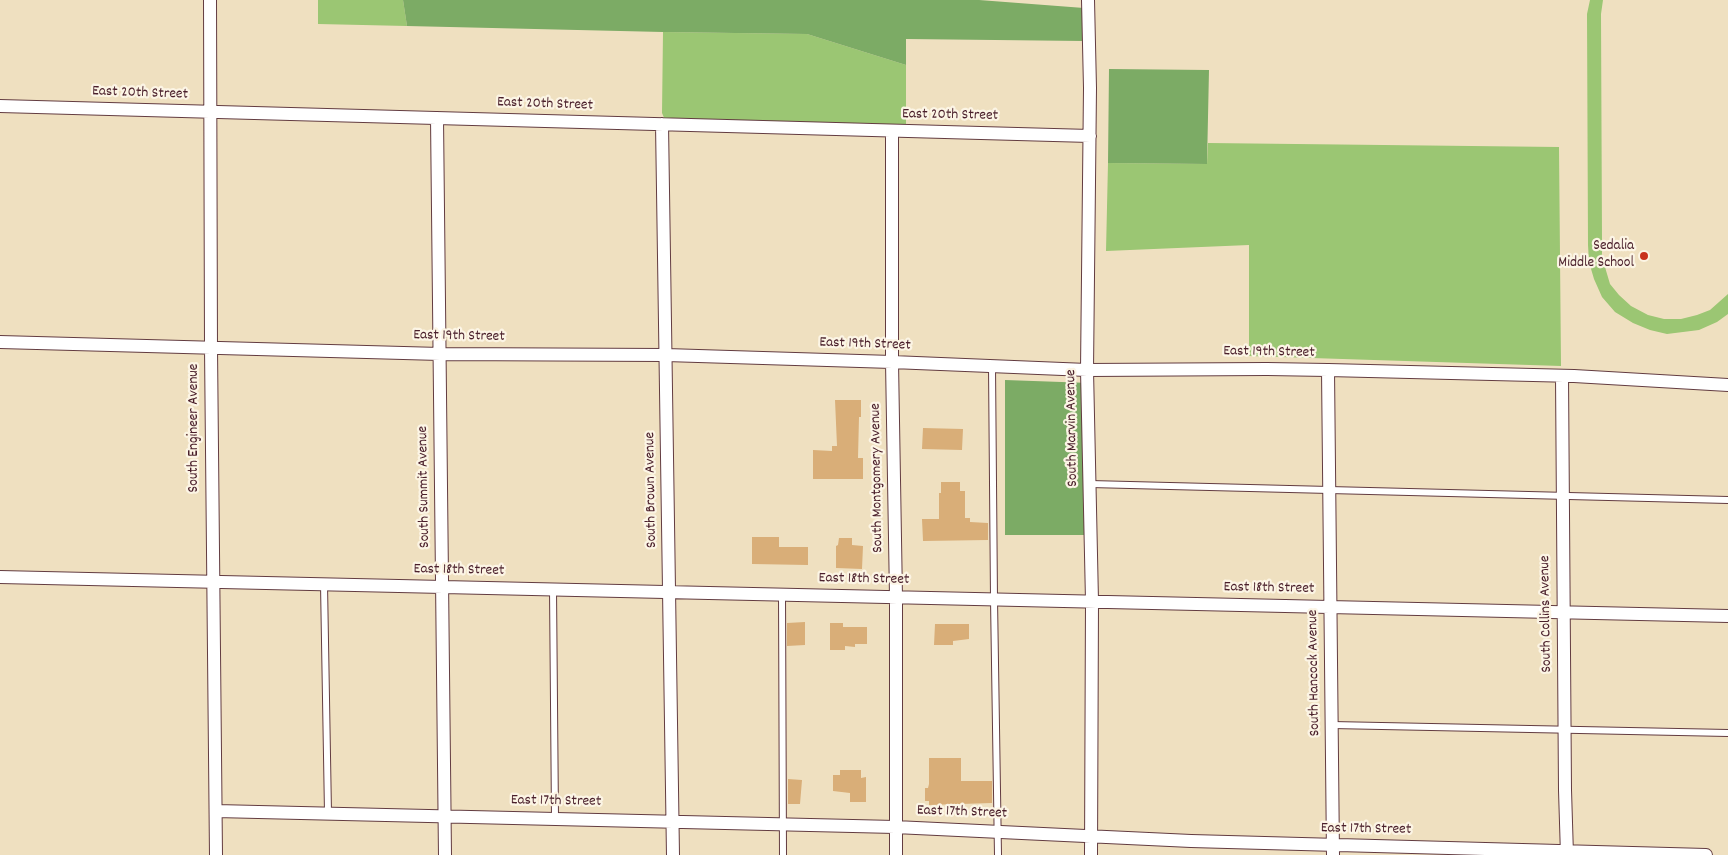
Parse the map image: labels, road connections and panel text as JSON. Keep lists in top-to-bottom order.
{
  "streets": {
    "street": [
      "East 20th Street",
      "East 19th Street",
      "South Engineer Avenue",
      "South Marvin Avenue",
      "South Montgomery Avenue",
      "South Summit Avenue",
      "South Brown Avenue",
      "East 18th Street",
      "South Collins Avenue",
      "South Hancock Avenue",
      "East 17th Street"
    ]
  },
  "crossings": [
    ["East 20th Street", "South Engineer Avenue"],
    ["East 20th Street", "South Marvin Avenue"],
    ["East 20th Street", "South Montgomery Avenue"],
    ["East 20th Street", "South Summit Avenue"],
    ["East 20th Street", "South Brown Avenue"],
    ["East 19th Street", "South Engineer Avenue"],
    ["East 19th Street", "South Marvin Avenue"],
    ["East 19th Street", "South Montgomery Avenue"],
    ["East 19th Street", "South Summit Avenue"],
    ["East 19th Street", "South Brown Avenue"],
    ["East 19th Street", "South Collins Avenue"],
    ["East 19th Street", "South Hancock Avenue"],
    ["South Engineer Avenue", "East 18th Street"],
    ["South Engineer Avenue", "East 17th Street"],
    ["South Marvin Avenue", "East 18th Street"],
    ["South Marvin Avenue", "East 17th Street"],
    ["South Montgomery Avenue", "East 18th Street"],
    ["South Montgomery Avenue", "East 17th Street"],
    ["South Summit Avenue", "East 18th Street"],
    ["South Summit Avenue", "East 17th Street"],
    ["South Brown Avenue", "East 18th Street"],
    ["South Brown Avenue", "East 17th Street"],
    ["East 18th Street", "South Collins Avenue"],
    ["East 18th Street", "South Hancock Avenue"],
    ["South Collins Avenue", "East 17th Street"],
    ["South Hancock Avenue", "East 17th Street"]
  ],
  "places": ["Sedalia Middle School"]
}
